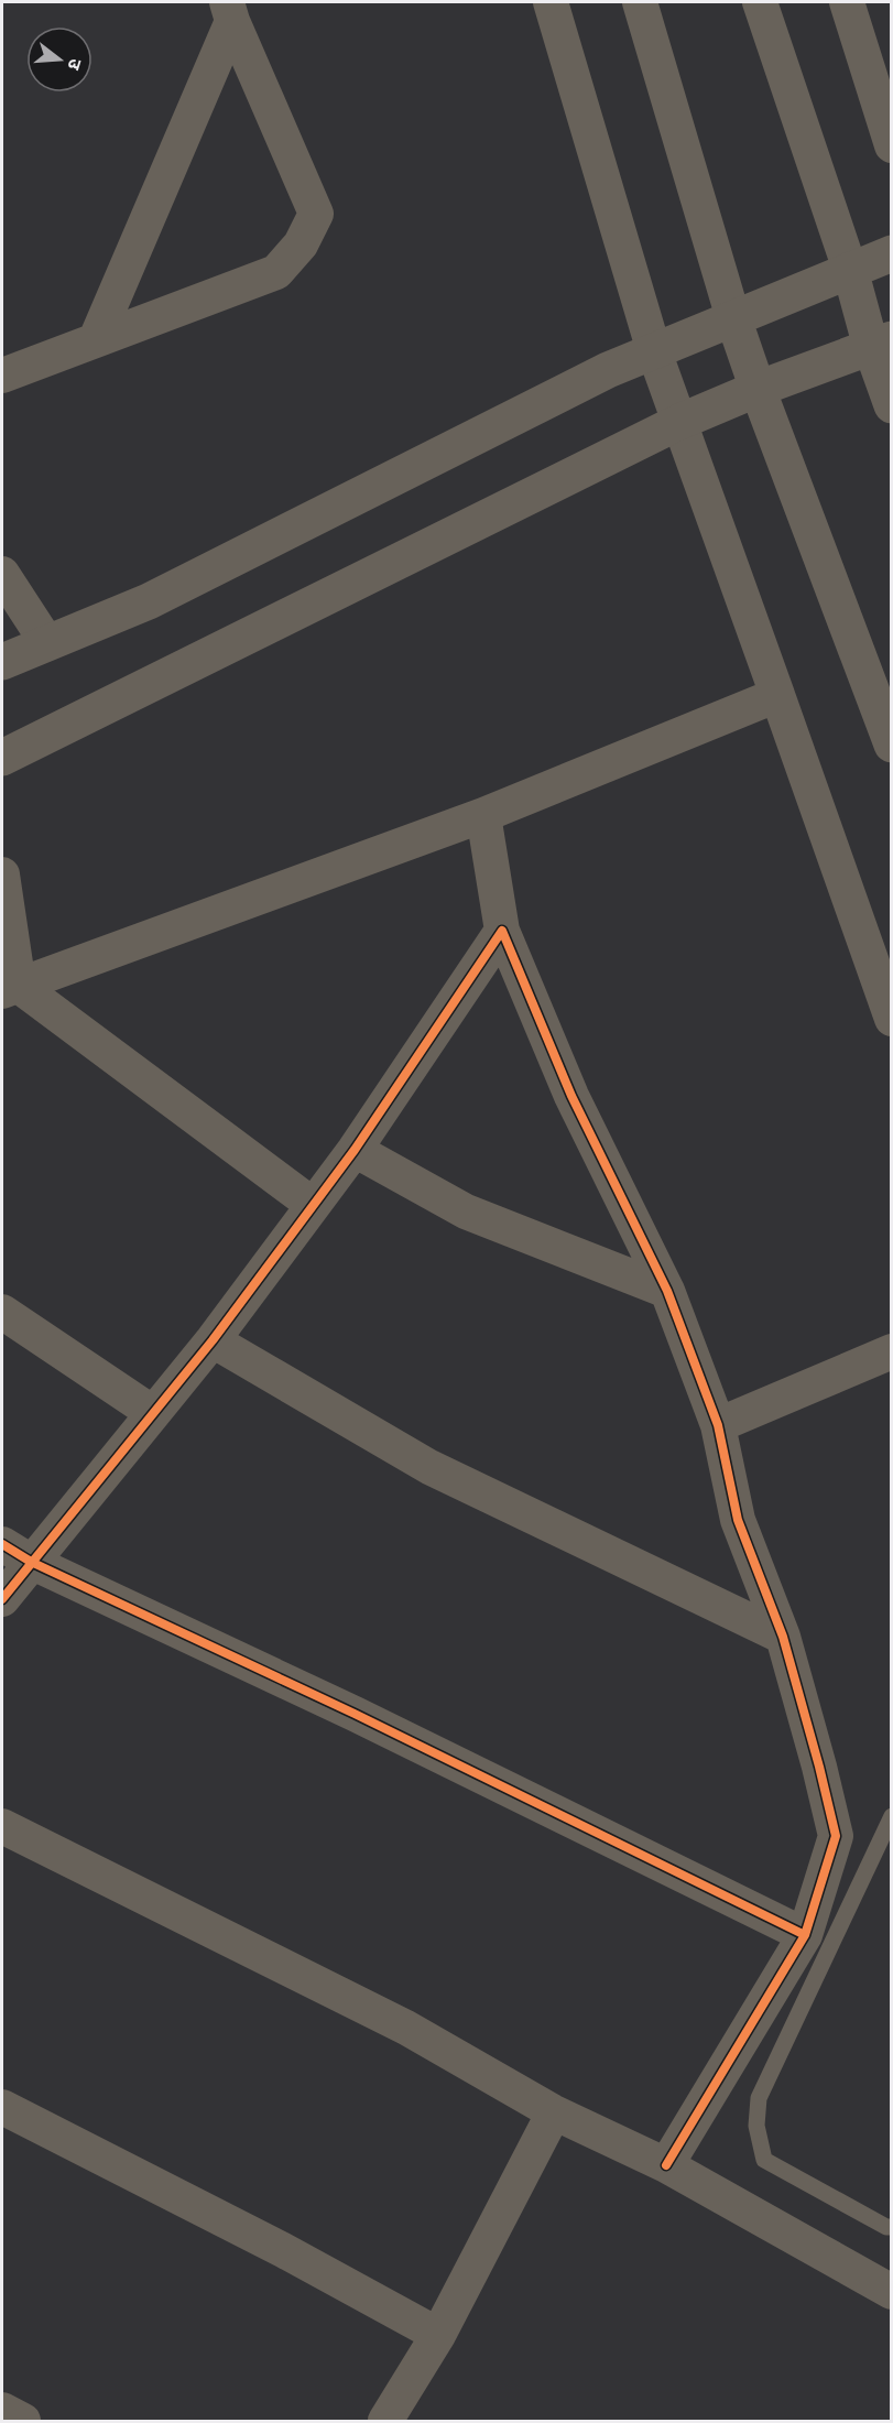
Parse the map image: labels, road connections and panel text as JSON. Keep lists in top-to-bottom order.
{
  "north": "right"
}
